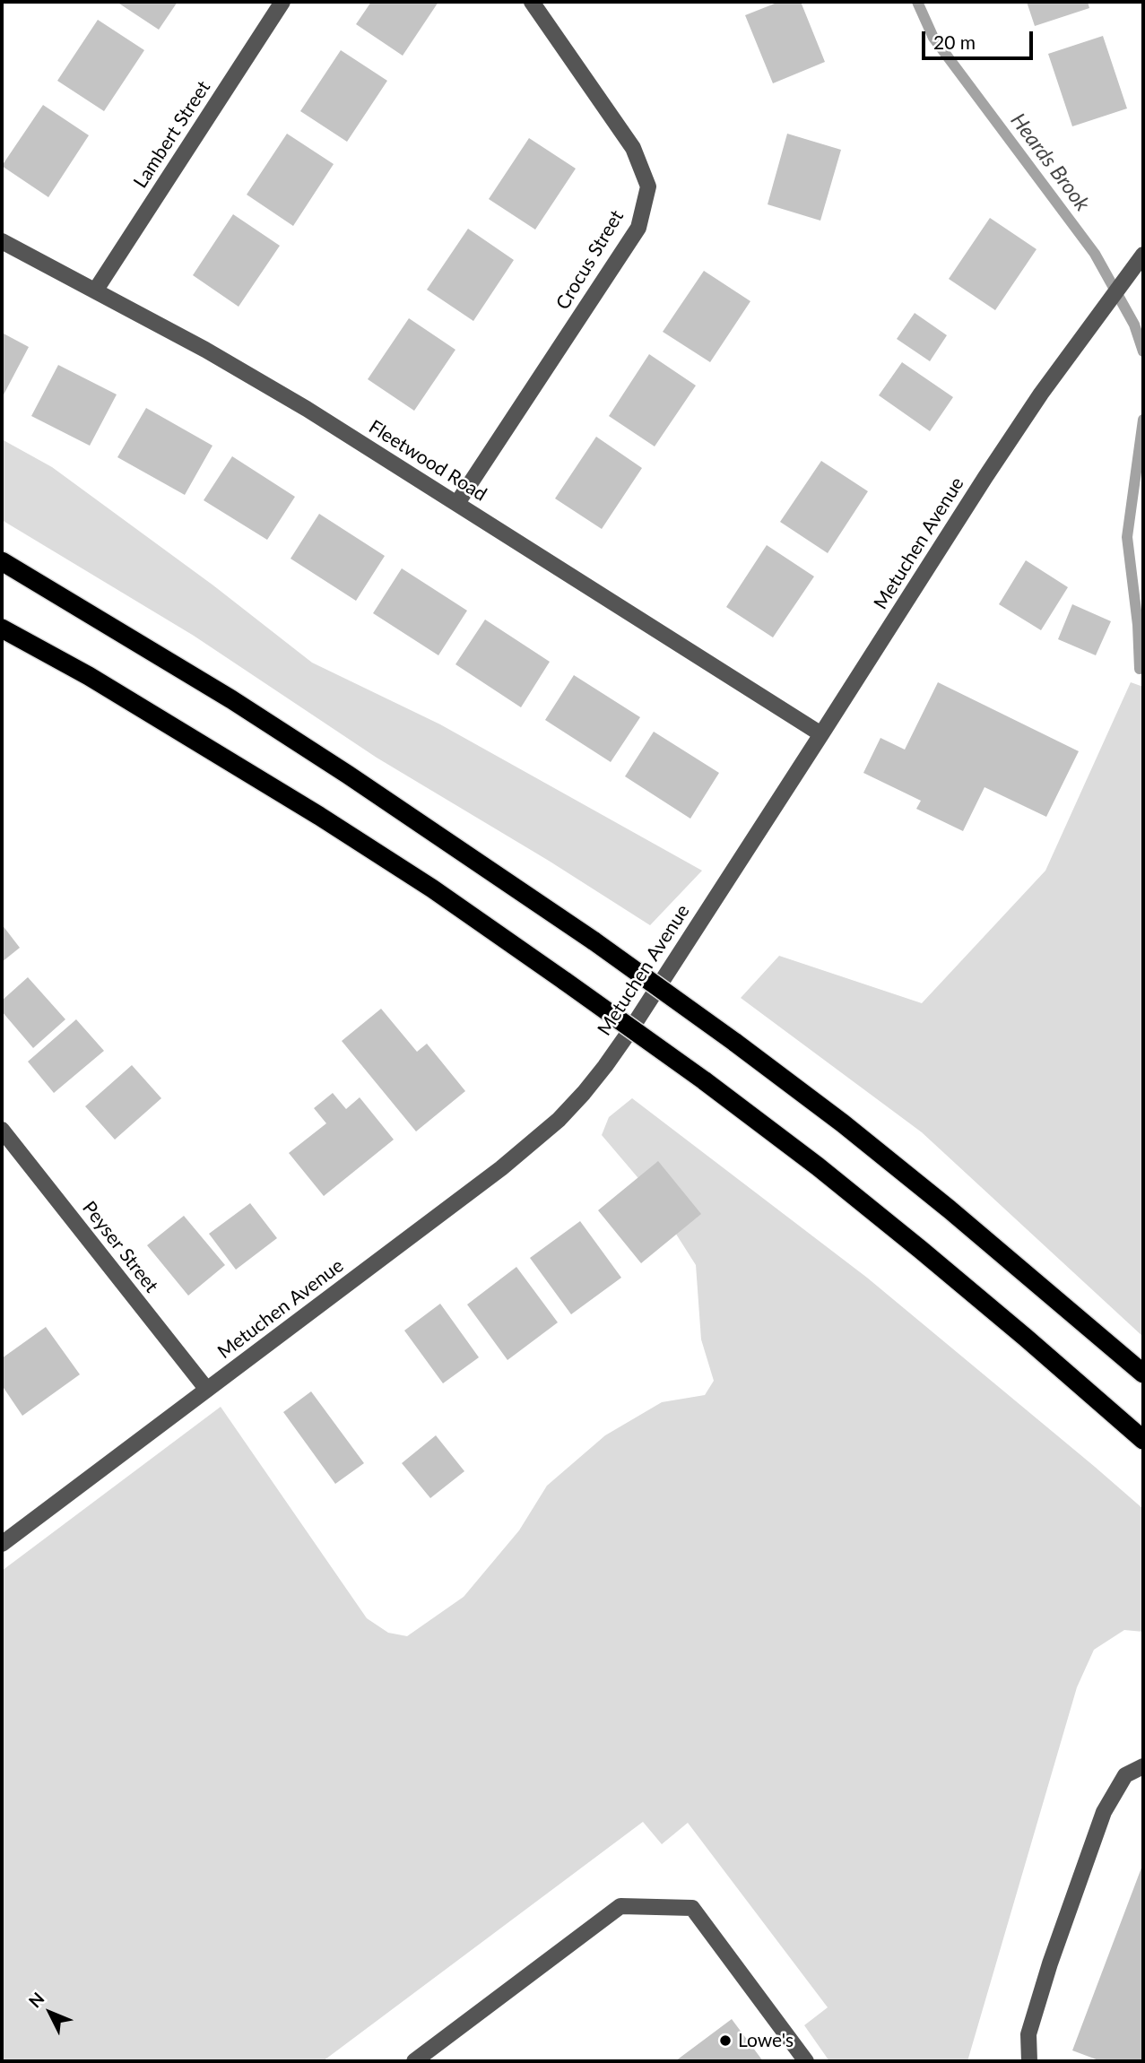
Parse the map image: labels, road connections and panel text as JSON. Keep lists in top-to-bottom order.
{
  "streets": {
    "street": [
      "Lambert Street",
      "Crocus Street",
      "Fleetwood Road",
      "Metuchen Avenue",
      "Peyser Street"
    ]
  },
  "crossings": [
    ["Lambert Street", "Fleetwood Road"],
    ["Crocus Street", "Fleetwood Road"],
    ["Fleetwood Road", "Metuchen Avenue"],
    ["Metuchen Avenue", "Peyser Street"]
  ],
  "water": ["Heards Brook"],
  "places": ["Lowe's"],
  "scale_bar": "20 m",
  "north": "top left"
}
